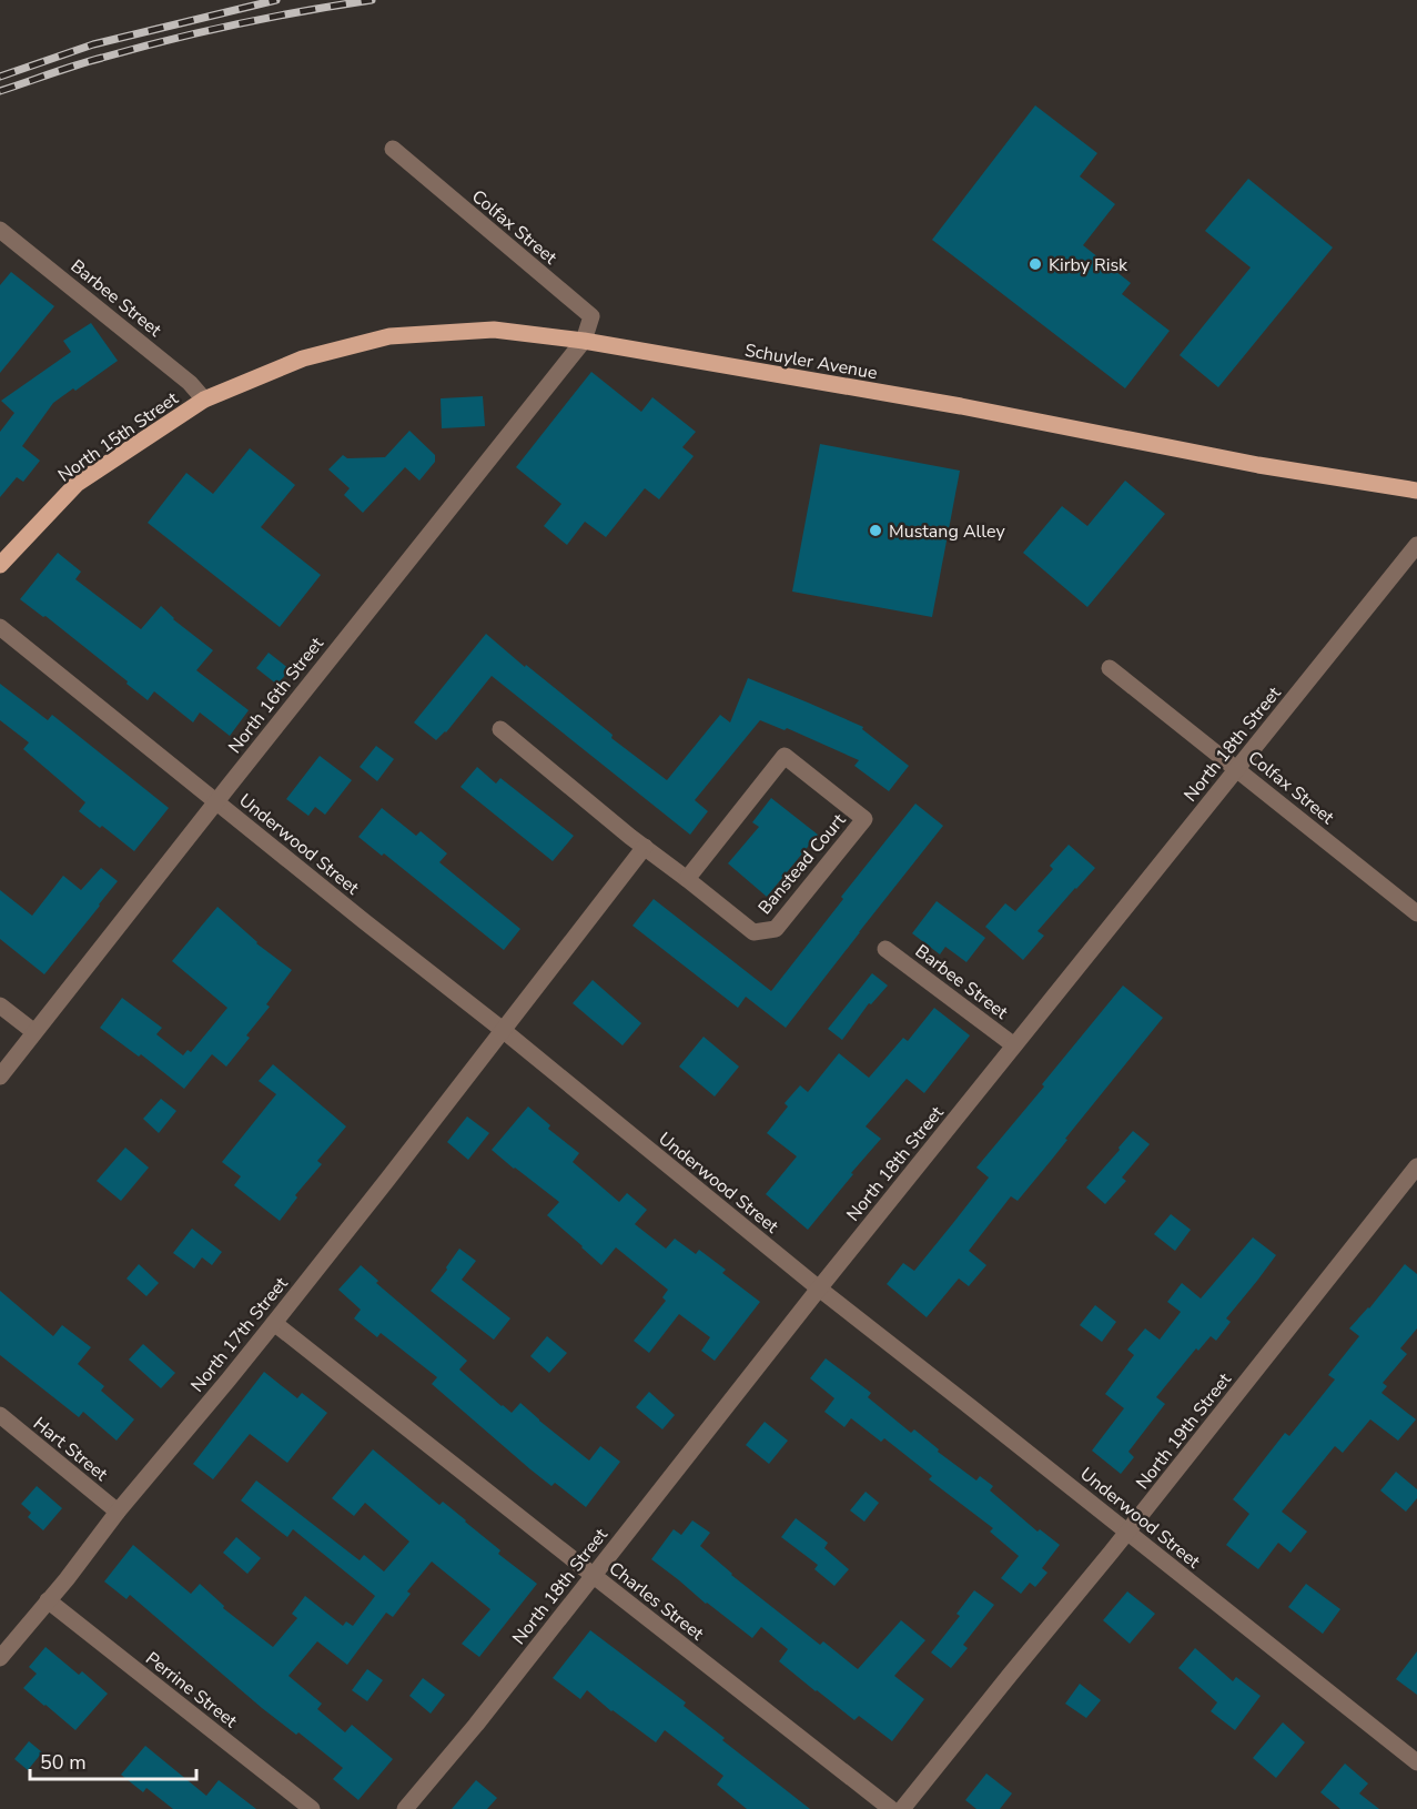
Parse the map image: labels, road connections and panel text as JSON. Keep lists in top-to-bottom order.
{
  "streets": {
    "main road": ["Schuyler Avenue", "North 15th Street"],
    "street": [
      "Colfax Street",
      "Barbee Street",
      "North 16th Street",
      "North 18th Street",
      "Underwood Street",
      "Banstead Court",
      "North 17th Street",
      "North 19th Street",
      "Hart Street",
      "Charles Street",
      "Perrine Street"
    ]
  },
  "crossings": [
    ["Colfax Street", "Schuyler Avenue"],
    ["Colfax Street", "North 16th Street"],
    ["Colfax Street", "North 18th Street"],
    ["Barbee Street", "Schuyler Avenue"],
    ["Barbee Street", "North 15th Street"],
    ["Barbee Street", "North 18th Street"],
    ["Schuyler Avenue", "North 15th Street"],
    ["Schuyler Avenue", "North 16th Street"],
    ["North 16th Street", "Underwood Street"],
    ["North 18th Street", "Underwood Street"],
    ["North 18th Street", "Charles Street"],
    ["Underwood Street", "North 17th Street"],
    ["Underwood Street", "North 19th Street"],
    ["Banstead Court", "North 17th Street"],
    ["North 17th Street", "Hart Street"],
    ["North 17th Street", "Charles Street"],
    ["North 17th Street", "Perrine Street"]
  ],
  "places": ["Kirby Risk", "Mustang Alley"],
  "scale_bar": "50 m"
}
